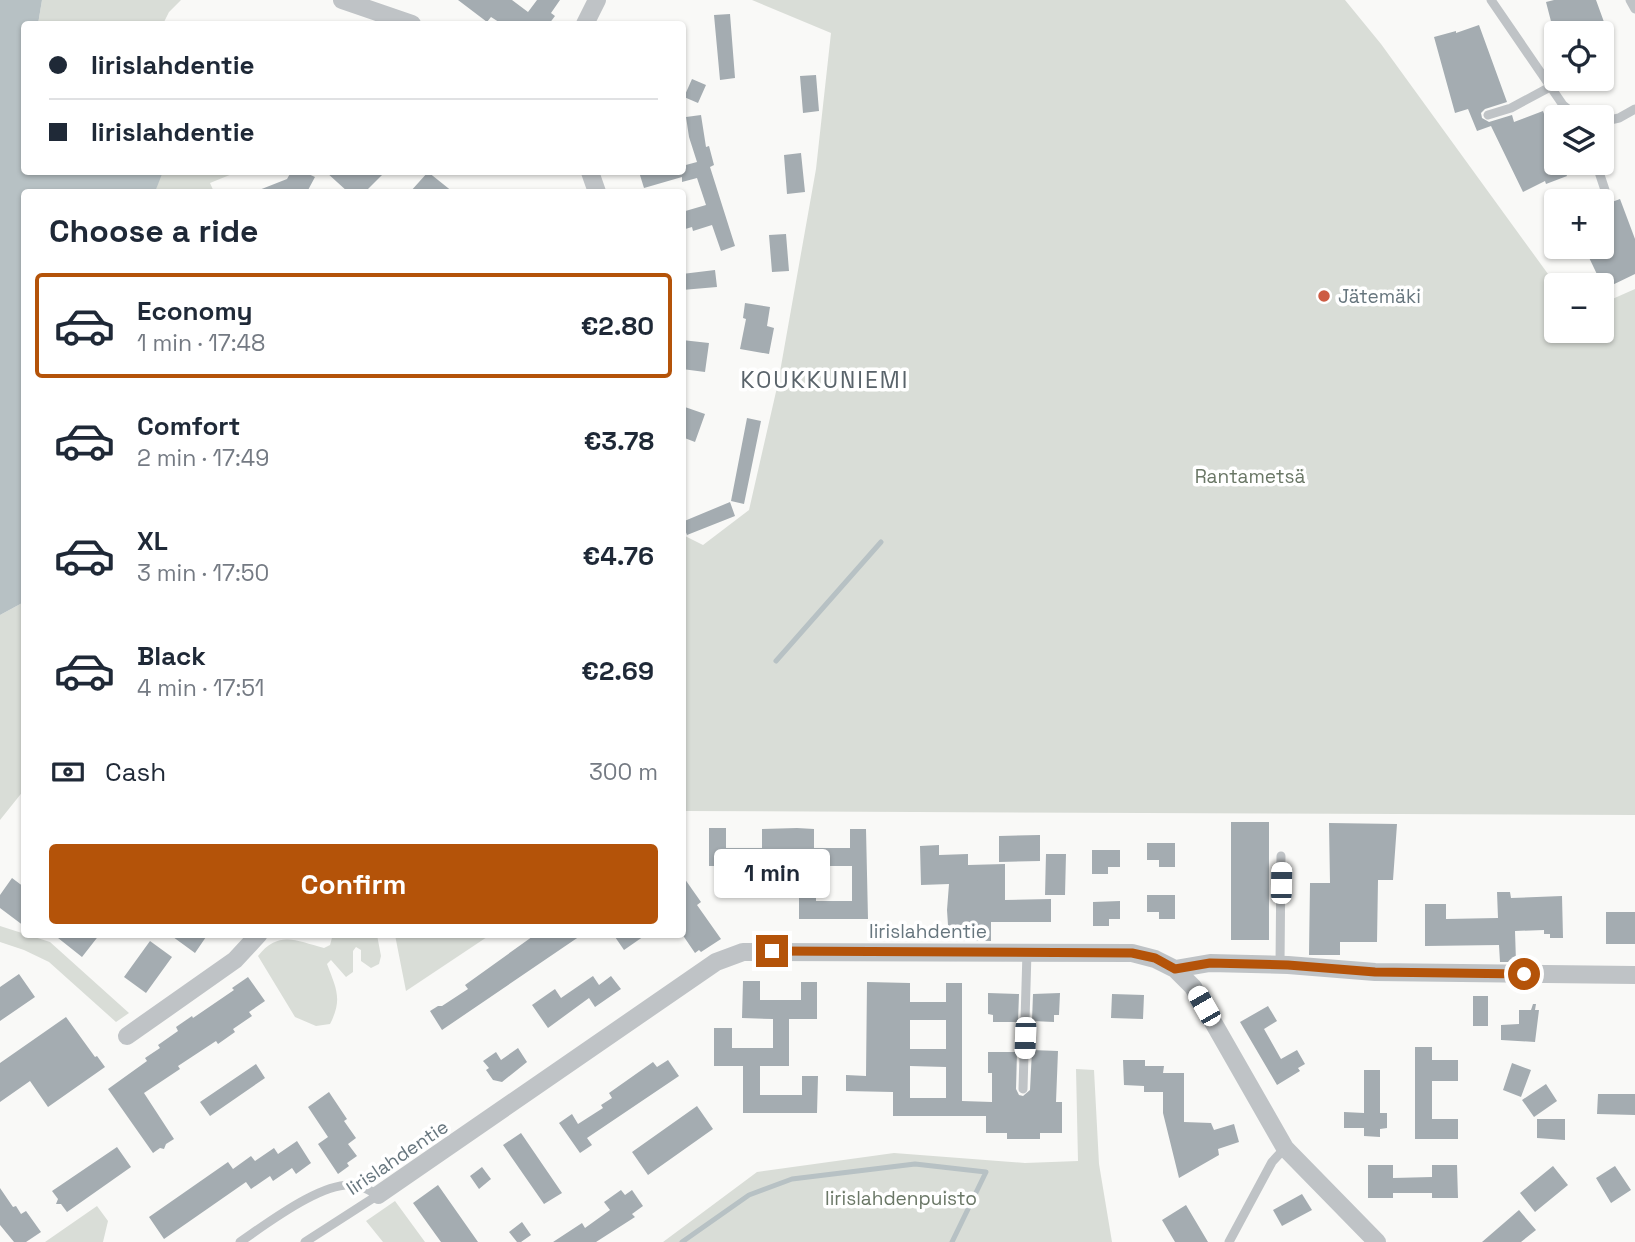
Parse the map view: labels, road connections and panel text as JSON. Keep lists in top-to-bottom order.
{
  "streets": {
    "street": ["Iirislahdentie"]
  },
  "districts": ["KOUKKUNIEMI"],
  "parks": ["Rantametsä", "Iirislahdenpuisto"],
  "places": ["Jätemäki"],
  "page": {
    "map_buttons": ["+", "−"],
    "banner": ["Iirislahdentie", "Iirislahdentie"],
    "heading": "Choose a ride",
    "list": [
      {
        "name": "Economy",
        "note": "1 min · 17:48",
        "value": "€2.80"
      },
      {
        "name": "Comfort",
        "note": "2 min · 17:49",
        "value": "€3.78"
      },
      {
        "name": "XL",
        "note": "3 min · 17:50",
        "value": "€4.76"
      },
      {
        "name": "Black",
        "note": "4 min · 17:51",
        "value": "€2.69"
      }
    ],
    "pay": ["Cash", "300 m"],
    "buttons": "Confirm",
    "bubble": "1 min"
  }
}
